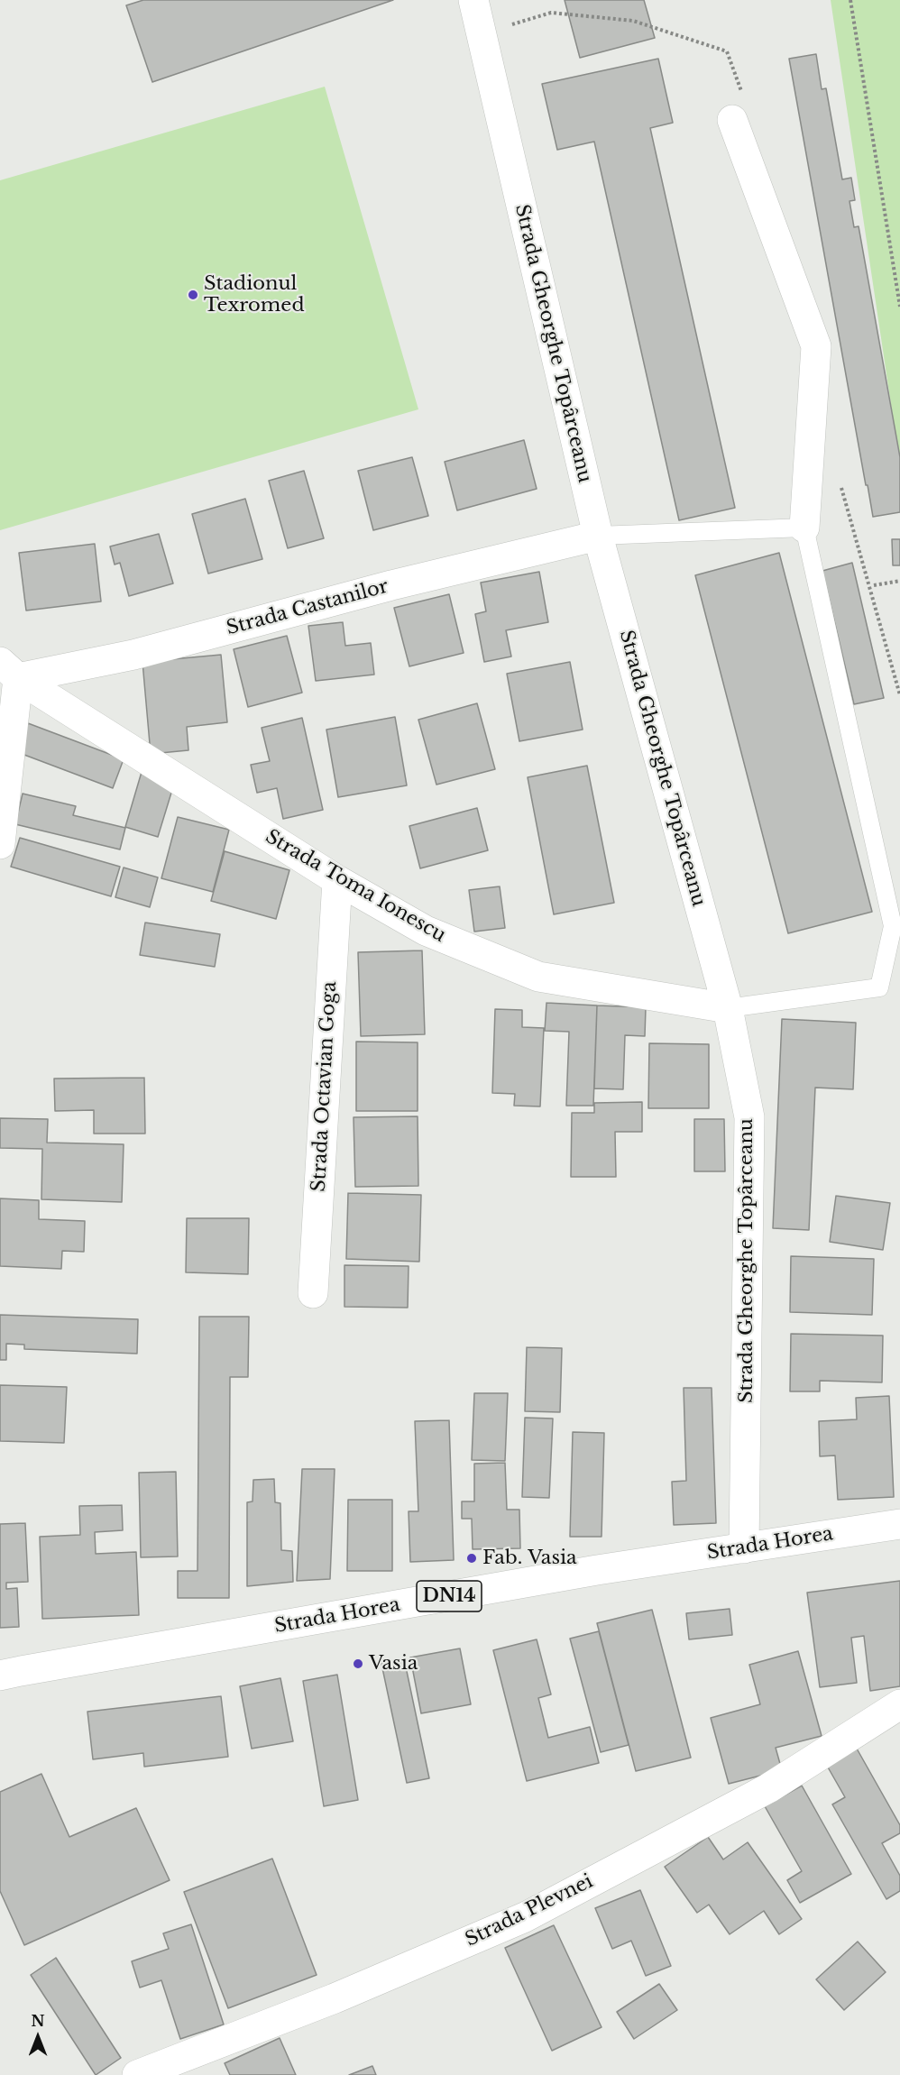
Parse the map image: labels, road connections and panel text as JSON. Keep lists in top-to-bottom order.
{
  "streets": {
    "street": [
      "Strada Gheorghe Topârceanu",
      "Strada Castanilor",
      "Strada Toma Ionescu",
      "Strada Octavian Goga",
      "Strada Horea",
      "DN14",
      "Strada Plevnei"
    ]
  },
  "crossings": [
    ["Strada Gheorghe Topârceanu", "Strada Castanilor"],
    ["Strada Gheorghe Topârceanu", "Strada Toma Ionescu"],
    ["Strada Gheorghe Topârceanu", "Strada Horea"],
    ["Strada Castanilor", "Strada Toma Ionescu"],
    ["Strada Toma Ionescu", "Strada Octavian Goga"]
  ],
  "places": ["Stadionul Texromed", "Fab. Vasia", "Vasia"],
  "north": "top"
}
